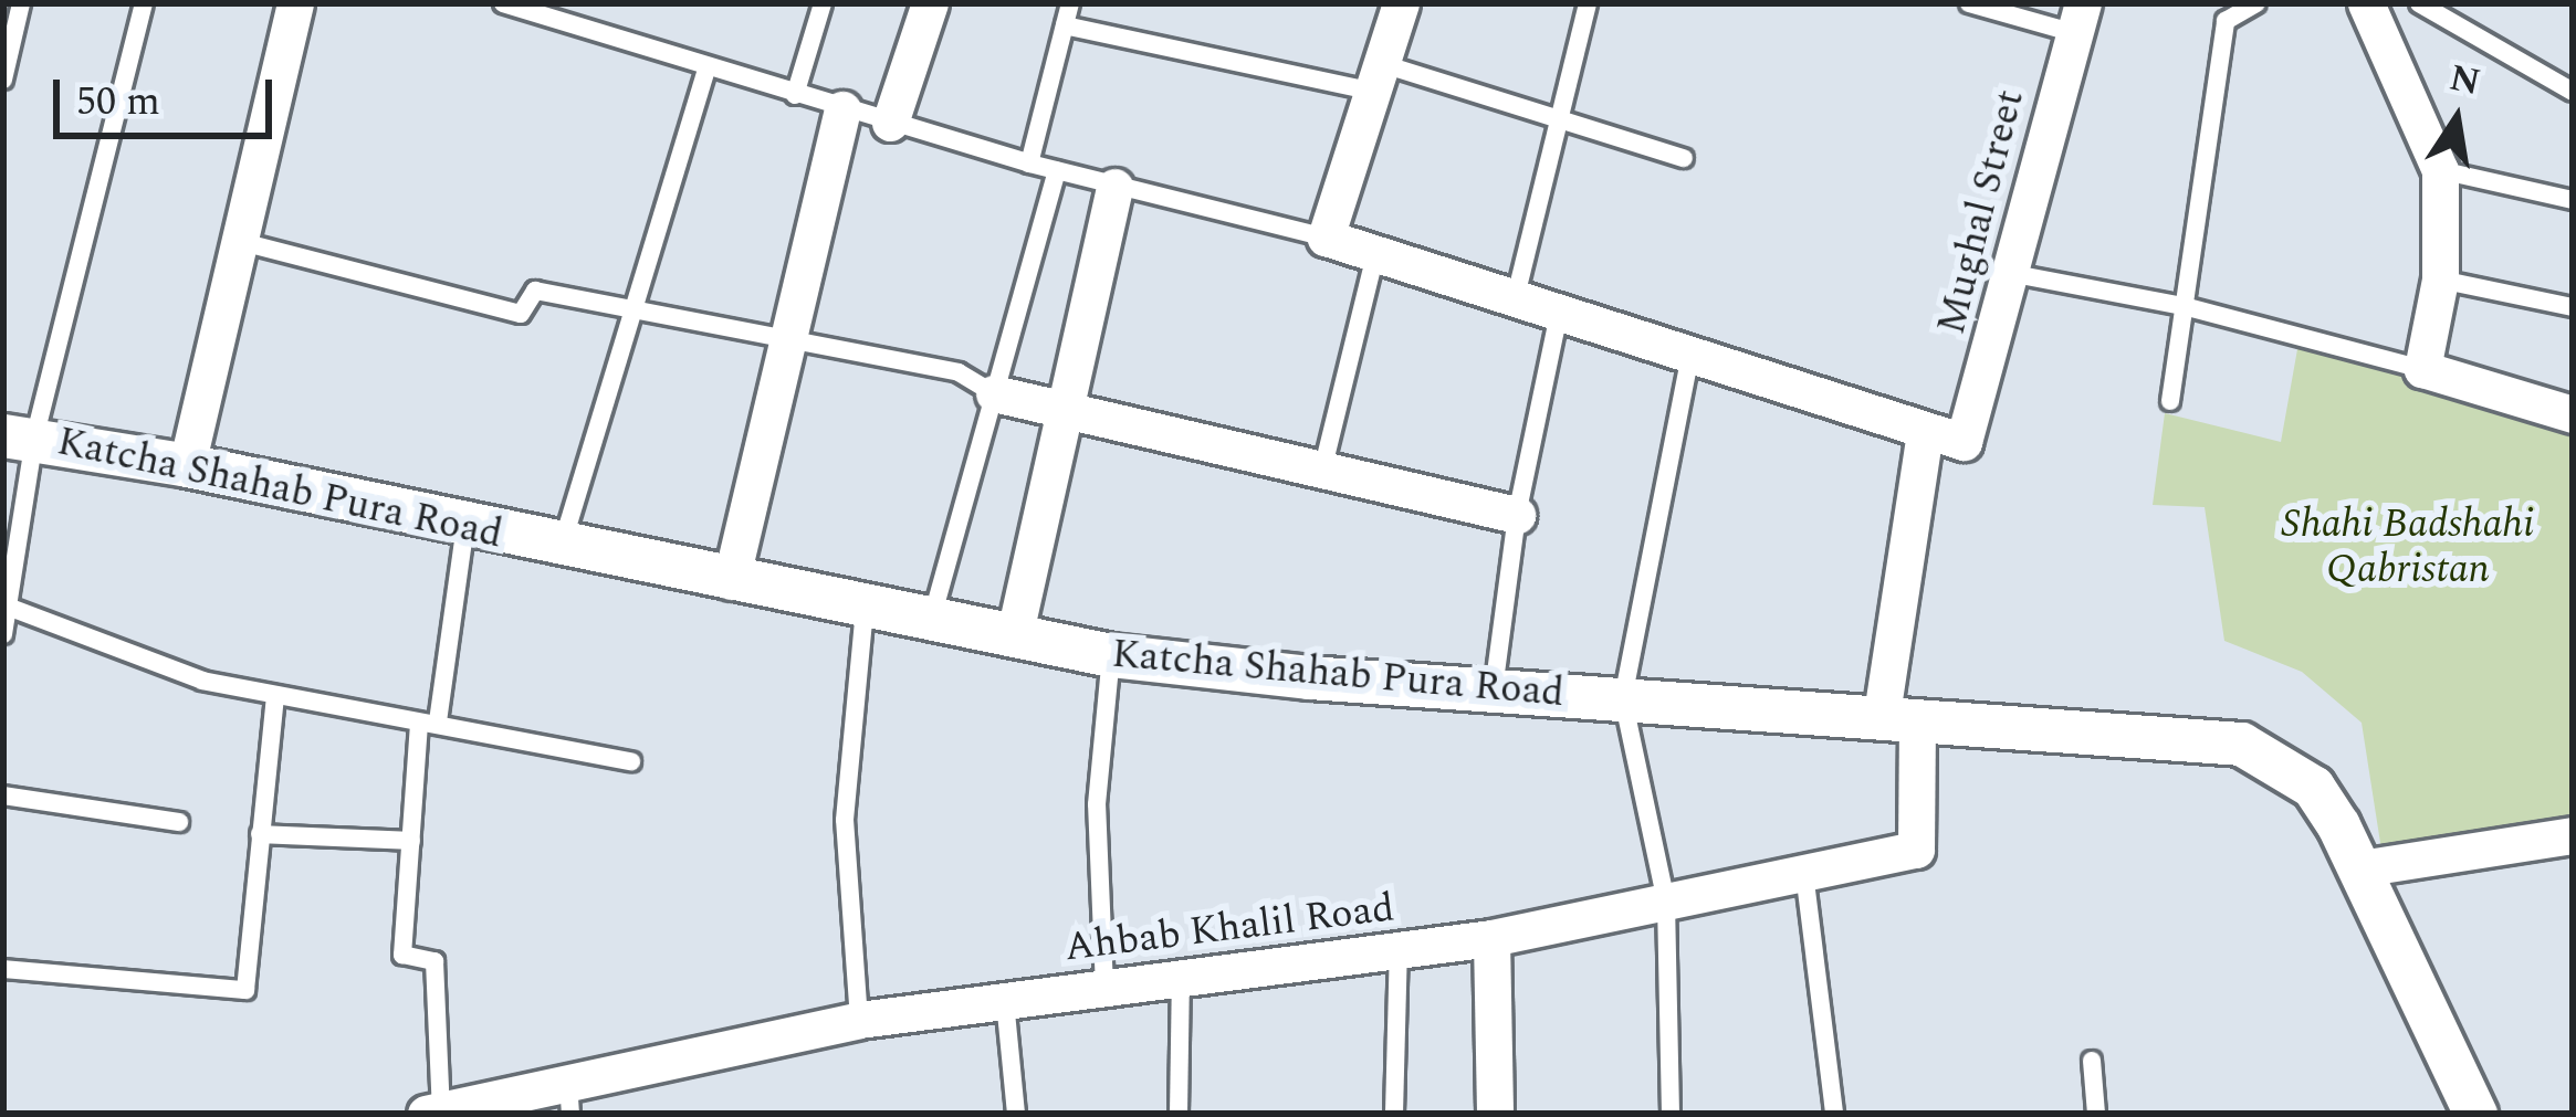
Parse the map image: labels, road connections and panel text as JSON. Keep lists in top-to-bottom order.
{
  "streets": {
    "street": ["Mughal Street", "Katcha Shahab Pura Road", "Ahbab Khalil Road"]
  },
  "crossings": [
    ["Katcha Shahab Pura Road", "Ahbab Khalil Road"]
  ],
  "parks": ["Shahi Badshahi Qabristan"],
  "scale_bar": "50 m",
  "north": "top"
}
